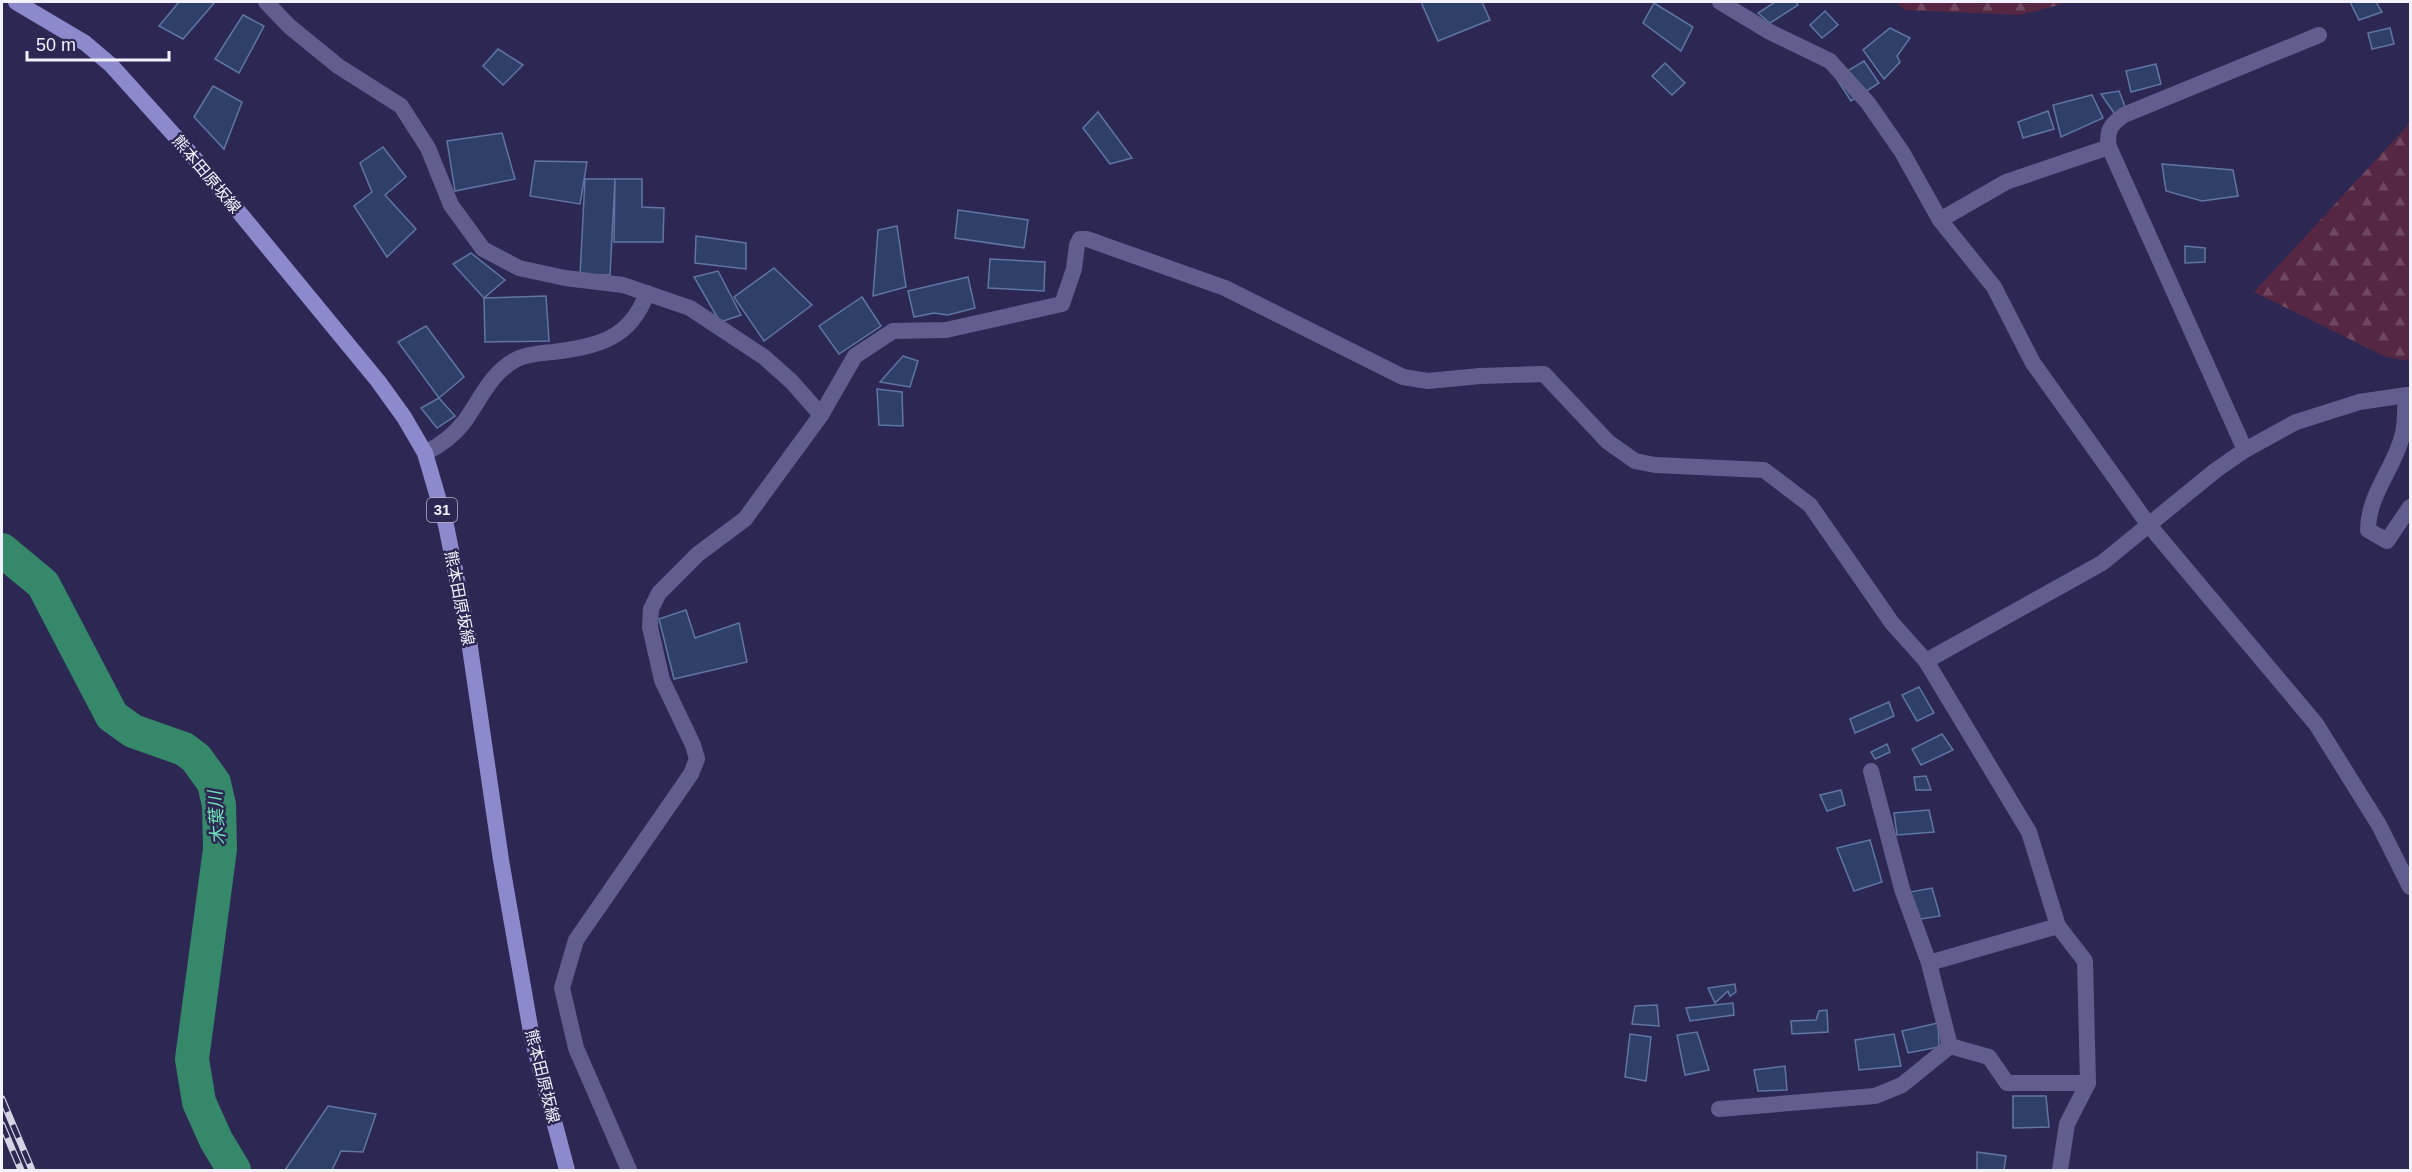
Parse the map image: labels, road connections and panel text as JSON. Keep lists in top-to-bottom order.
{
  "streets": {
    "main road": ["熊本田原坂線", "31"]
  },
  "water": ["木葉川"],
  "scale_bar": "50 m"
}
